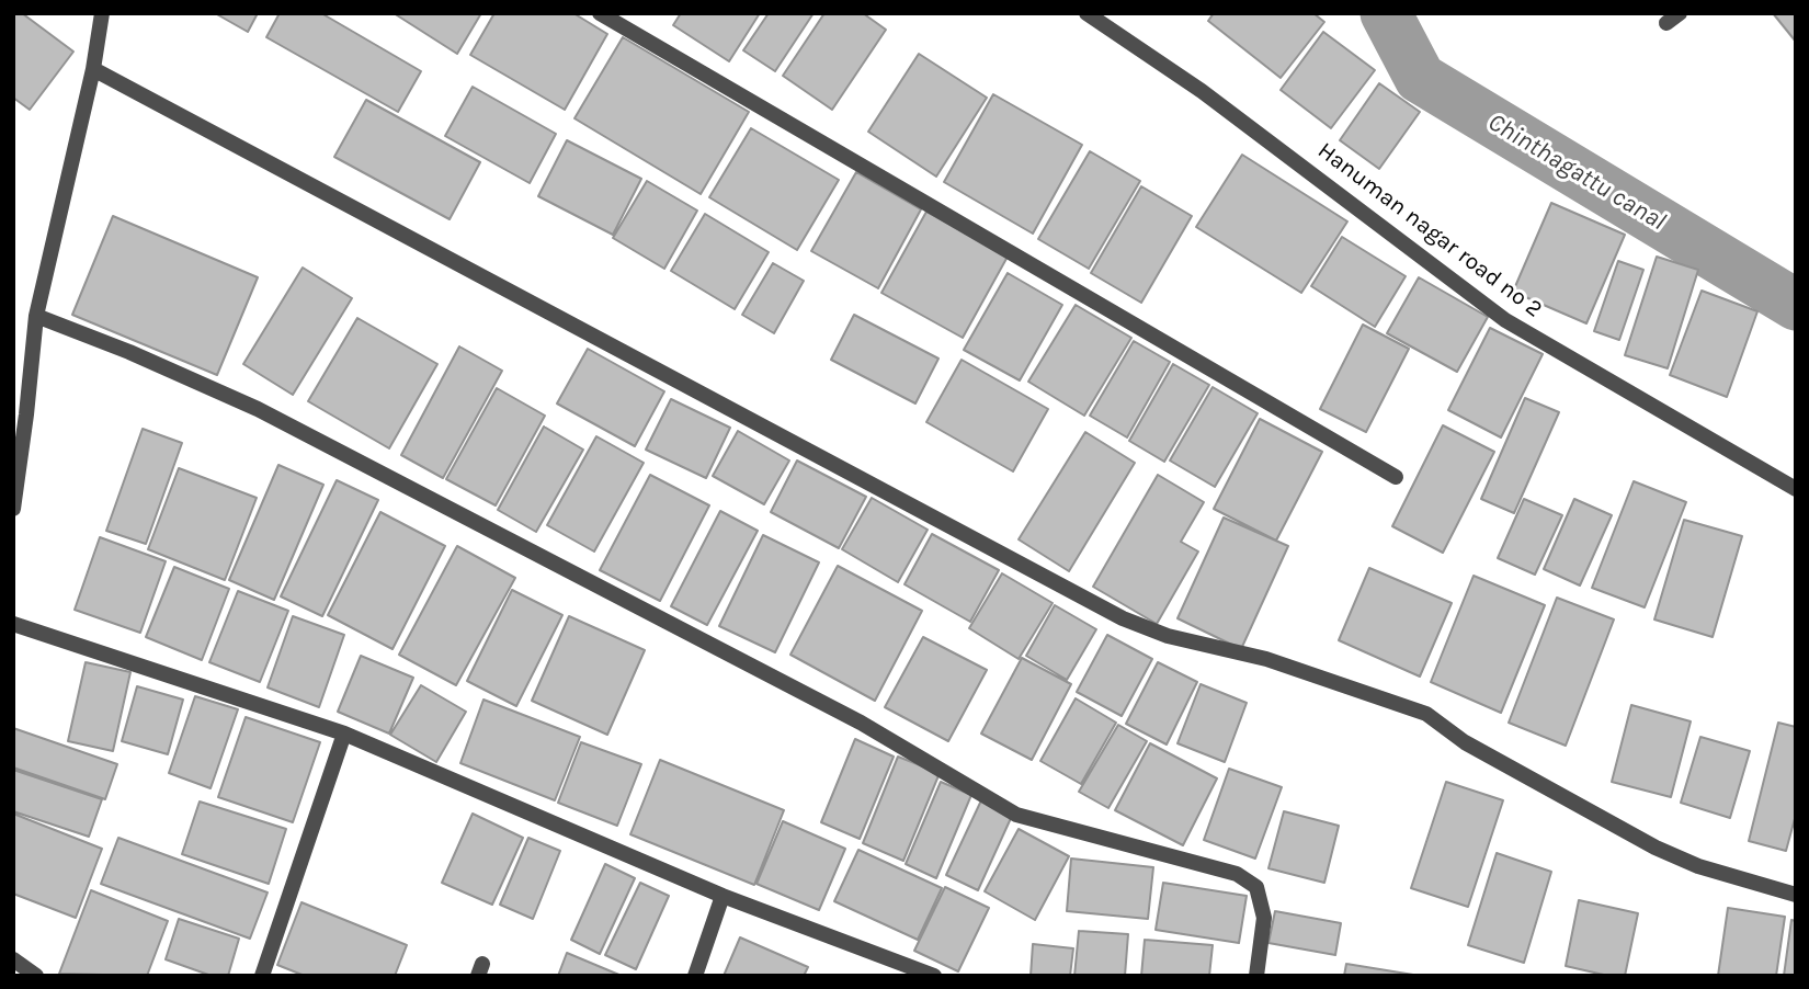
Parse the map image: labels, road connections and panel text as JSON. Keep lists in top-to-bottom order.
{
  "streets": {
    "street": ["Hanuman nagar road no 2"]
  },
  "water": ["Chinthagattu canal"]
}
